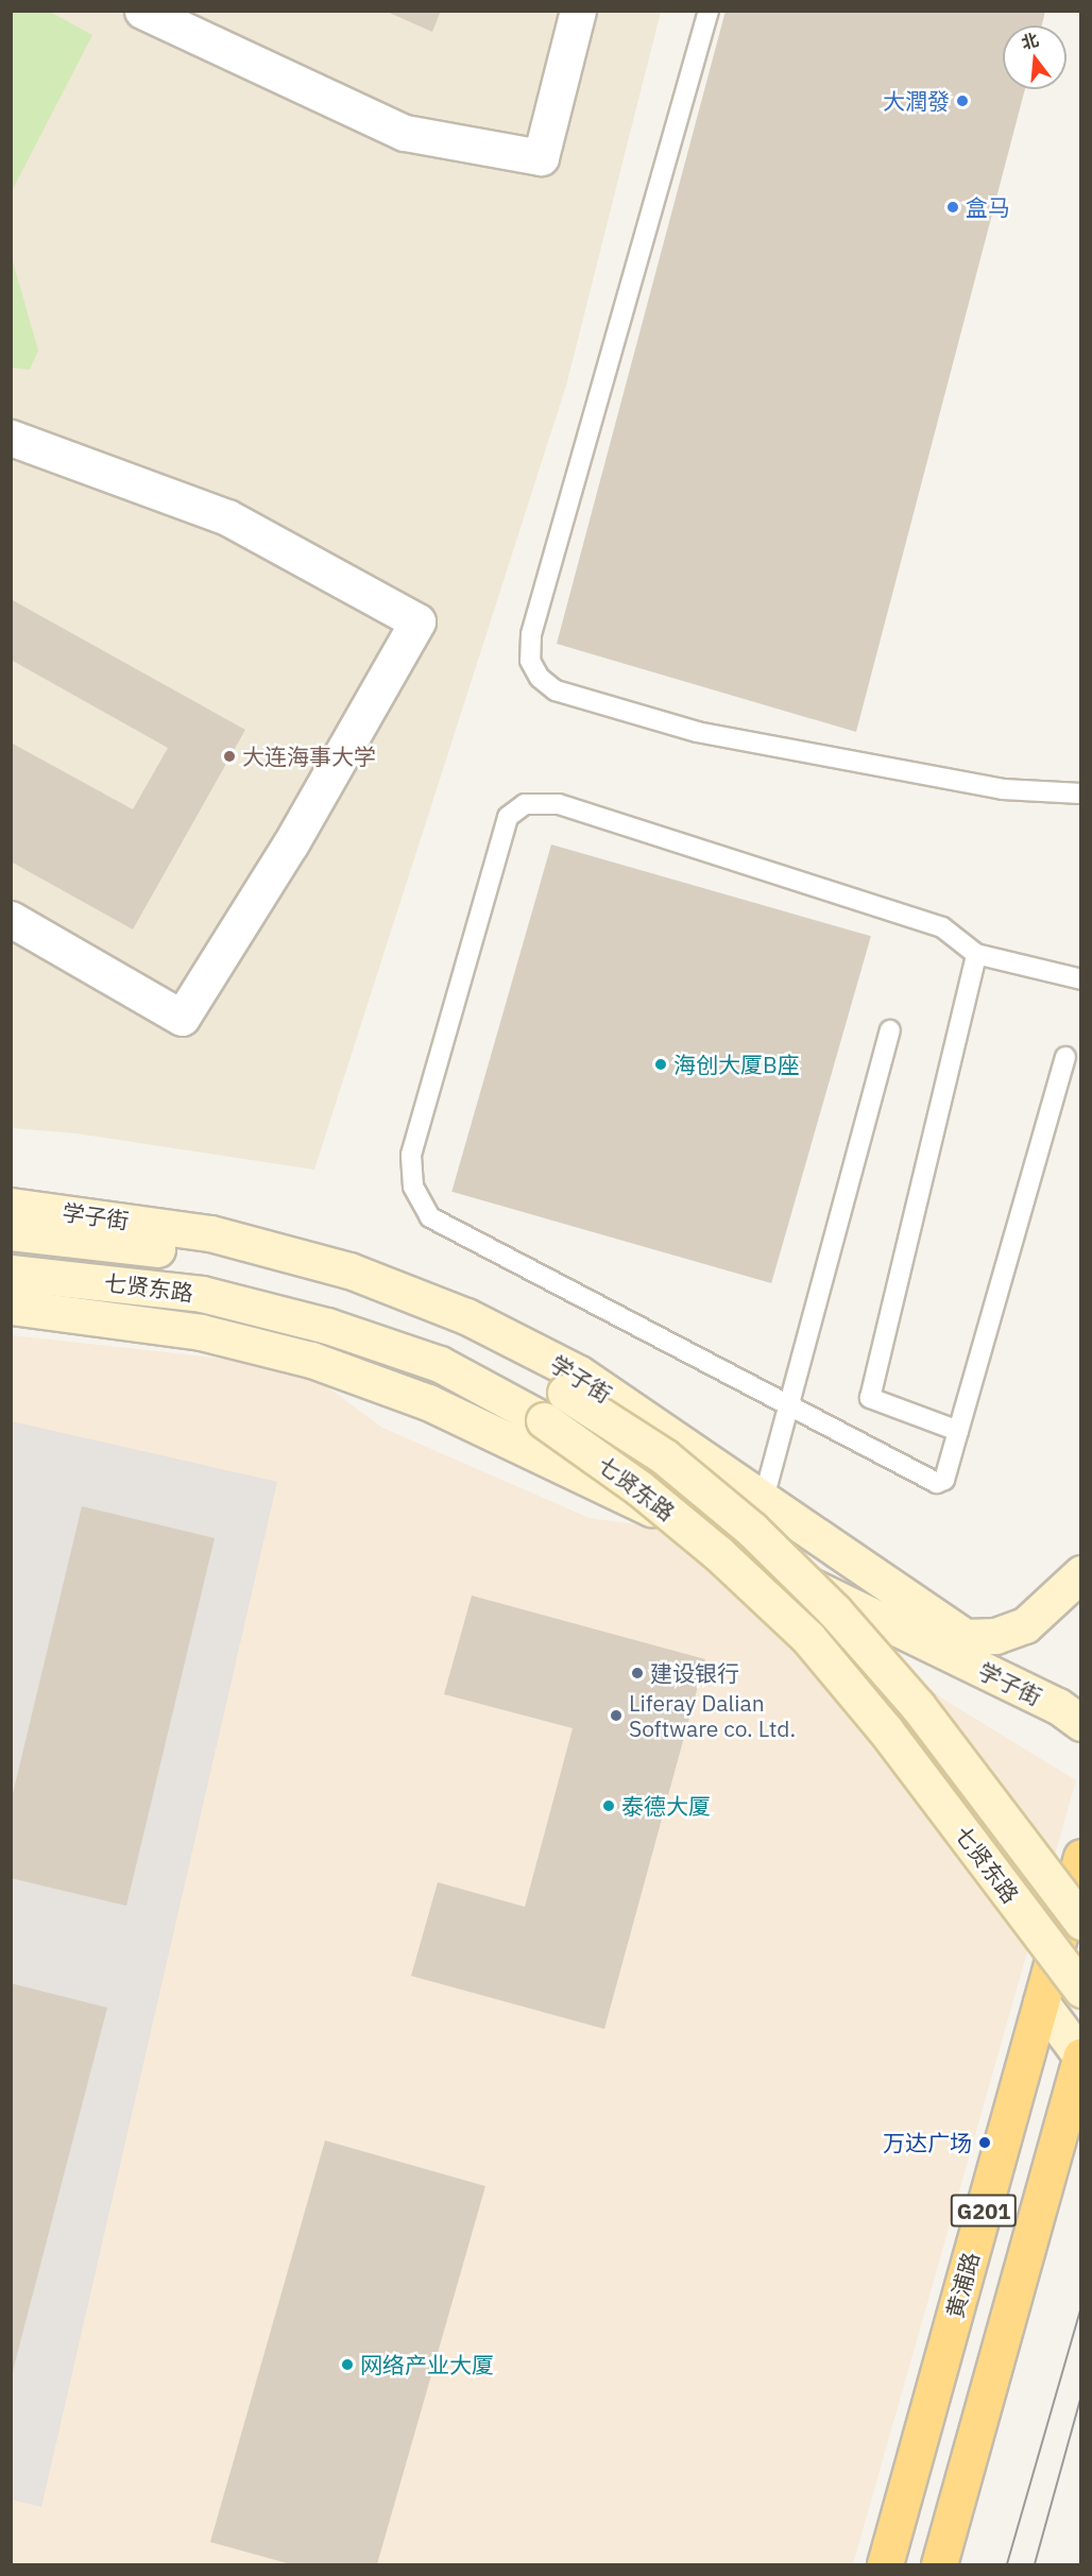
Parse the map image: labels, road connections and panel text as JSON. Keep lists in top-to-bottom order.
{
  "streets": {
    "highway": ["G201", "黄浦路"],
    "main road": ["学子街", "七贤东路"]
  },
  "places": [
    "大潤發",
    "盒马",
    "大连海事大学",
    "海创大厦B座",
    "建设银行",
    "Liferay Dalian Software co. Ltd.",
    "泰德大厦",
    "万达广场",
    "网络产业大厦"
  ],
  "north": "top"
}
